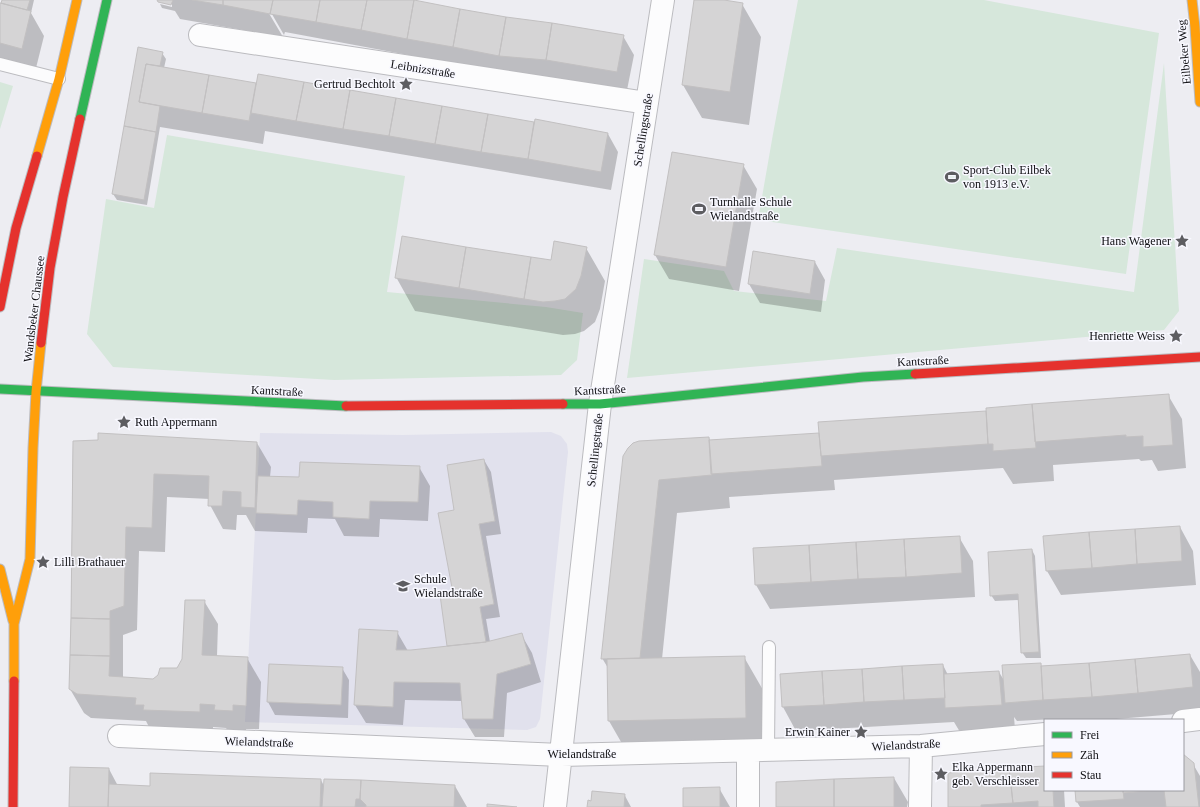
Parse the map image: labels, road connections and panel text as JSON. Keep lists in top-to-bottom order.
{
  "streets": {
    "street": [
      "Eilbeker Weg",
      "Leibnizstraße",
      "Schellingstraße",
      "Wandsbeker Chaussee",
      "Kantstraße",
      "Wielandstraße"
    ]
  },
  "crossings": [
    ["Leibnizstraße", "Schellingstraße"],
    ["Schellingstraße", "Kantstraße"],
    ["Schellingstraße", "Wielandstraße"],
    ["Wandsbeker Chaussee", "Kantstraße"]
  ],
  "places": {
    "place": [
      "Gertrud Bechtolt",
      "Hans Wagener",
      "Henriette Weiss",
      "Ruth Appermann",
      "Lilli Brathauer",
      "Erwin Kainer",
      "Elka Appermann geb. Verschleisser"
    ],
    "sports": ["Sport-Club Eilbek von 1913 e.V.", "Turnhalle Schule Wielandstraße"],
    "school or university": ["Schule Wielandstraße"]
  },
  "legend": ["Frei", "Zäh", "Stau"]
}
